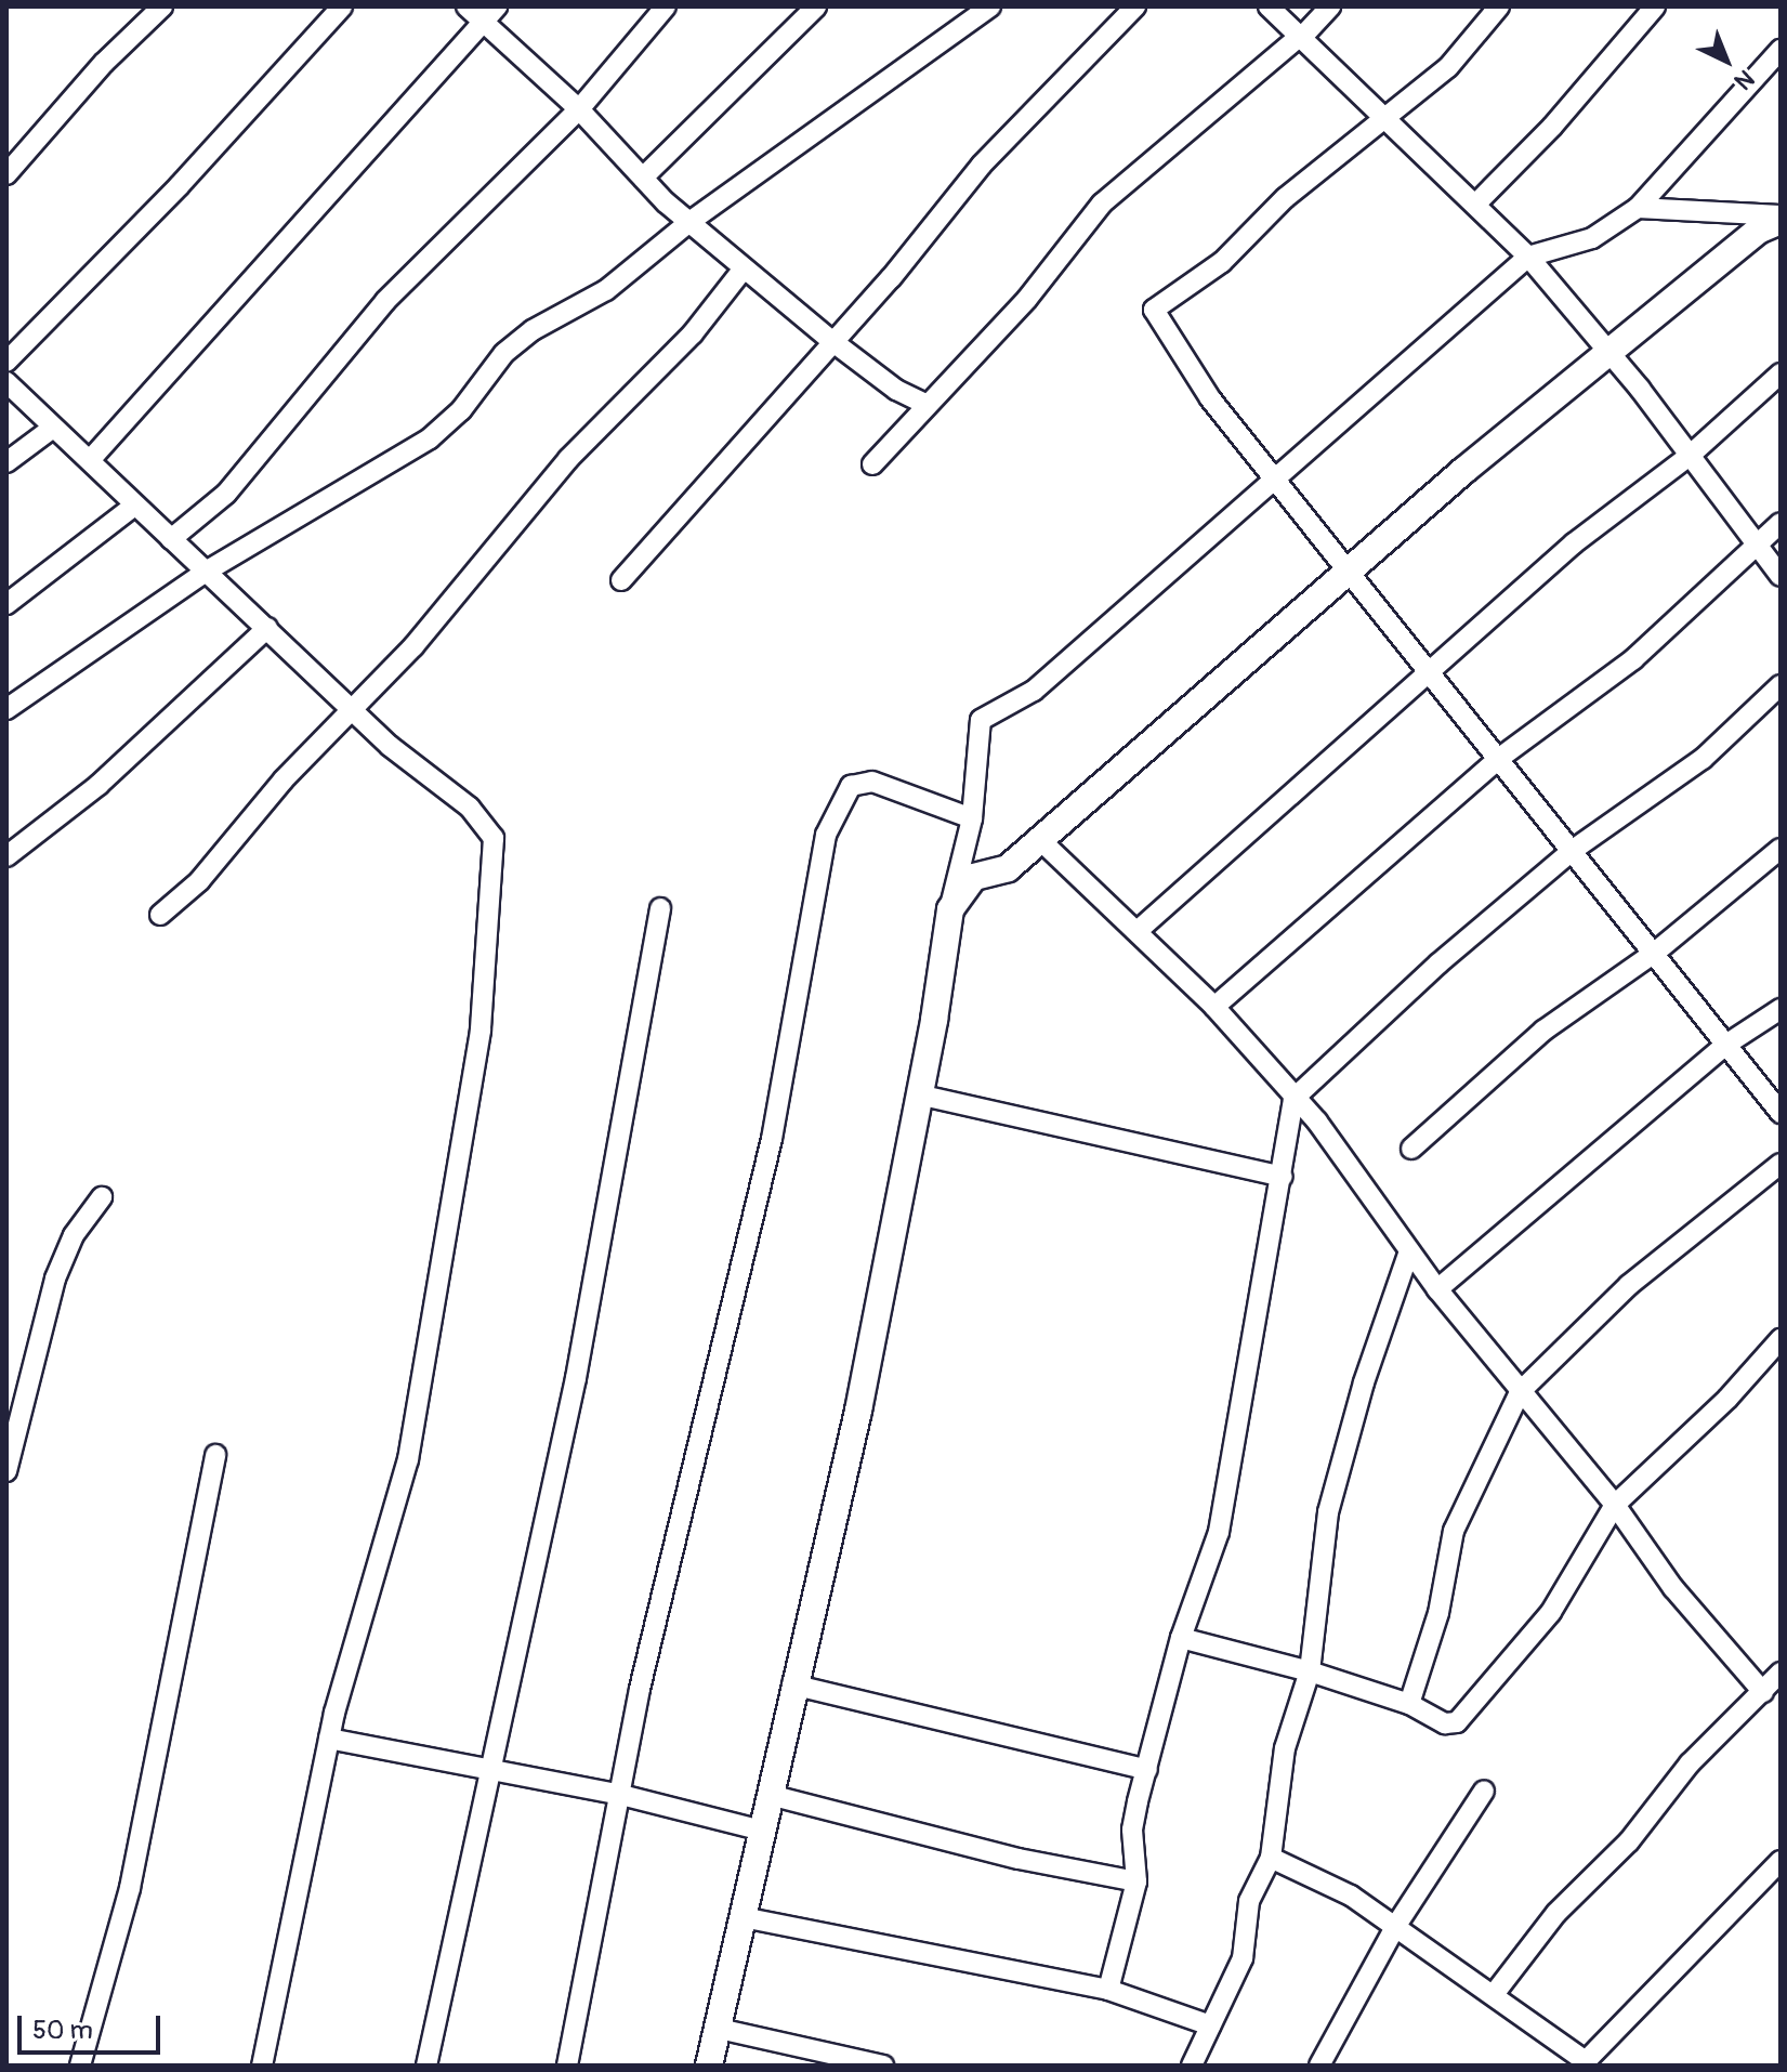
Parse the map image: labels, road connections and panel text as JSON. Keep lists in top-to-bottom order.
{
  "scale_bar": "50 m",
  "north": "bottom right"
}
